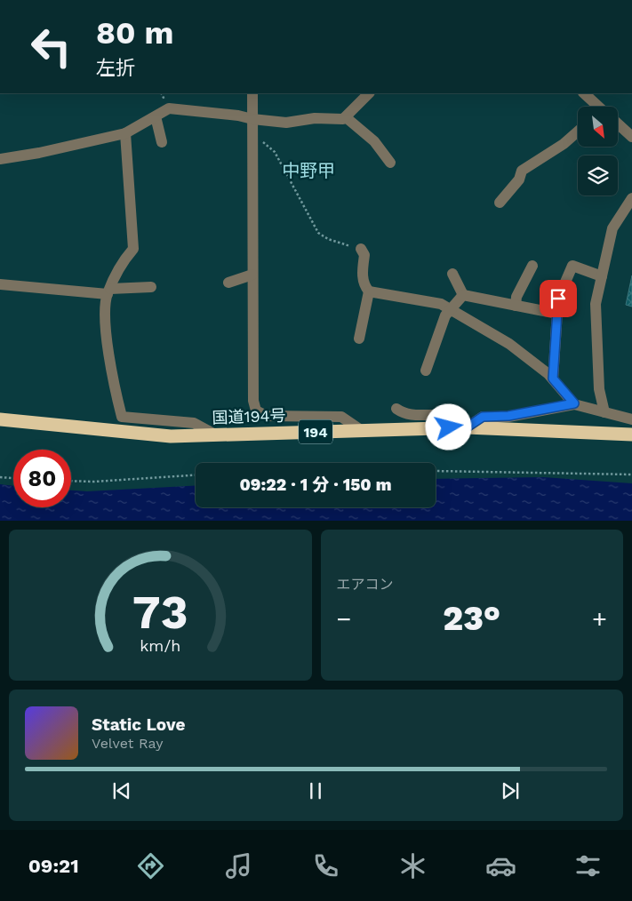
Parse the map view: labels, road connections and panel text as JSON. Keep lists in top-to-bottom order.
{
  "streets": {
    "highway": ["国道194号", "194"]
  },
  "districts": ["中野甲"],
  "north": "bottom right",
  "page": {
    "turn": ["80 m", "左折"],
    "limit": "80",
    "trip": "09:22 · 1 分 · 150 m",
    "tile": "エアコン",
    "heat": ["−", "23°", "+"],
    "song": ["Static Love", "Velvet Ray"],
    "tabs": "09:21",
    "gauge": ["73", "km/h"]
  }
}
